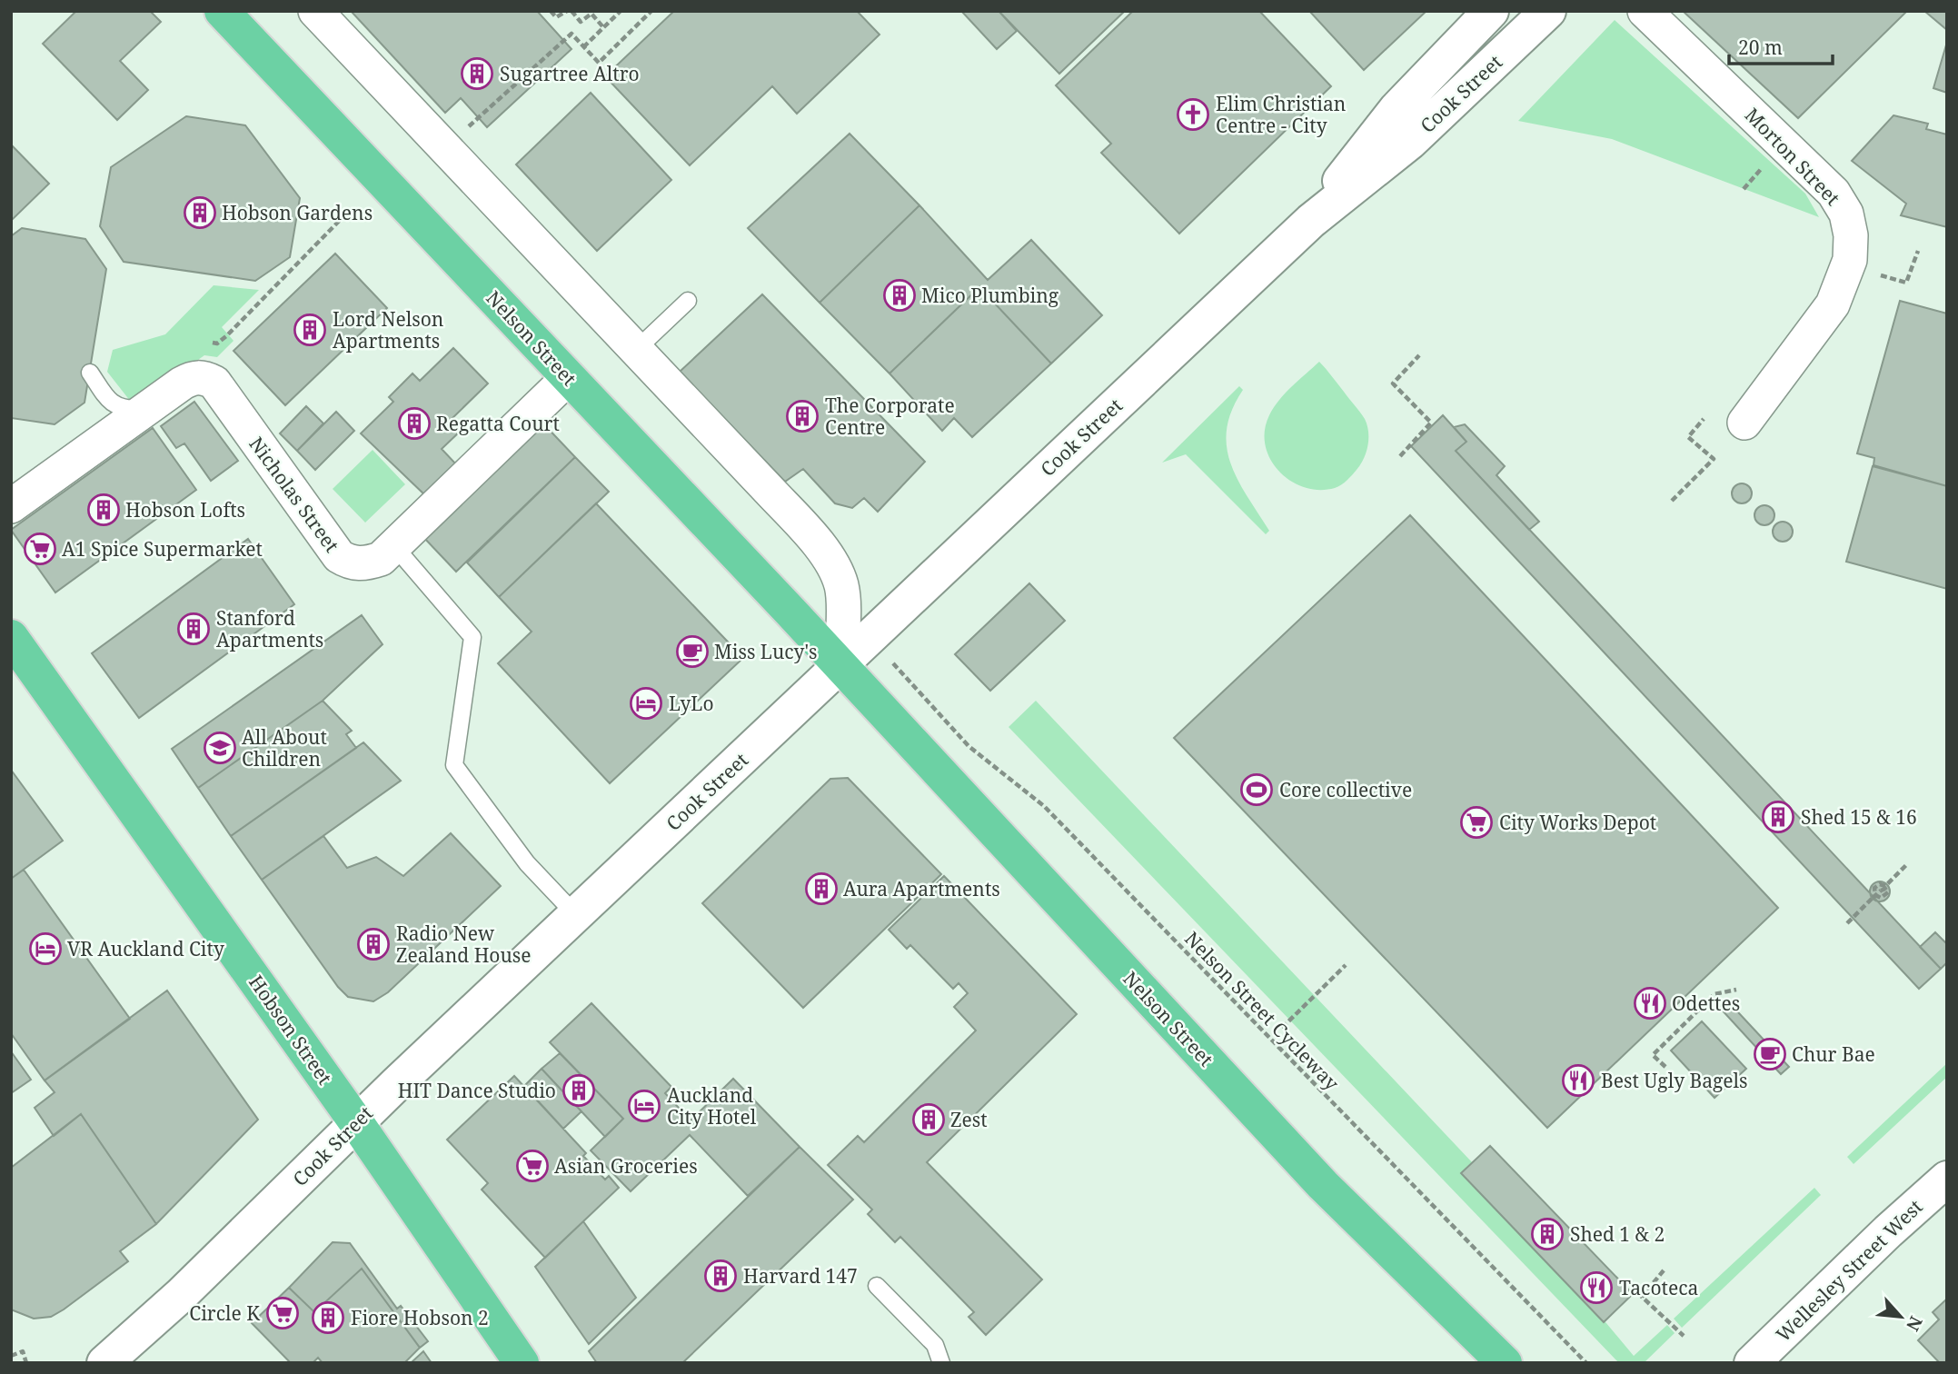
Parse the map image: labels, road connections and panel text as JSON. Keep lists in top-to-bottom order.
{
  "streets": {
    "main road": [
      "Cook Street",
      "Nelson Street",
      "Hobson Street",
      "Wellesley Street West"
    ],
    "street": ["Morton Street", "Nicholas Street"],
    "path": ["Nelson Street Cycleway"]
  },
  "crossings": [
    ["Cook Street", "Nelson Street"],
    ["Cook Street", "Hobson Street"],
    ["Nelson Street", "Nicholas Street"]
  ],
  "places": {
    "building": [
      "Sugartree Altro",
      "Hobson Gardens",
      "Mico Plumbing",
      "Lord Nelson Apartments",
      "The Corporate Centre",
      "Regatta Court",
      "Hobson Lofts",
      "Stanford Apartments",
      "Shed 15 & 16",
      "Aura Apartments",
      "Radio New Zealand House",
      "HIT Dance Studio",
      "Zest",
      "Shed 1 & 2",
      "Harvard 147",
      "Fiore Hobson 2"
    ],
    "church": ["Elim Christian Centre - City"],
    "supermarket": [
      "A1 Spice Supermarket",
      "City Works Depot",
      "Asian Groceries",
      "Circle K"
    ],
    "cafe": ["Miss Lucy's", "Chur Bae"],
    "hotel": ["LyLo", "VR Auckland City", "Auckland City Hotel"],
    "school or university": ["All About Children"],
    "sports": ["Core collective"],
    "restaurant": ["Odettes", "Best Ugly Bagels", "Tacoteca"]
  },
  "scale_bar": "20 m",
  "north": "bottom right"
}
